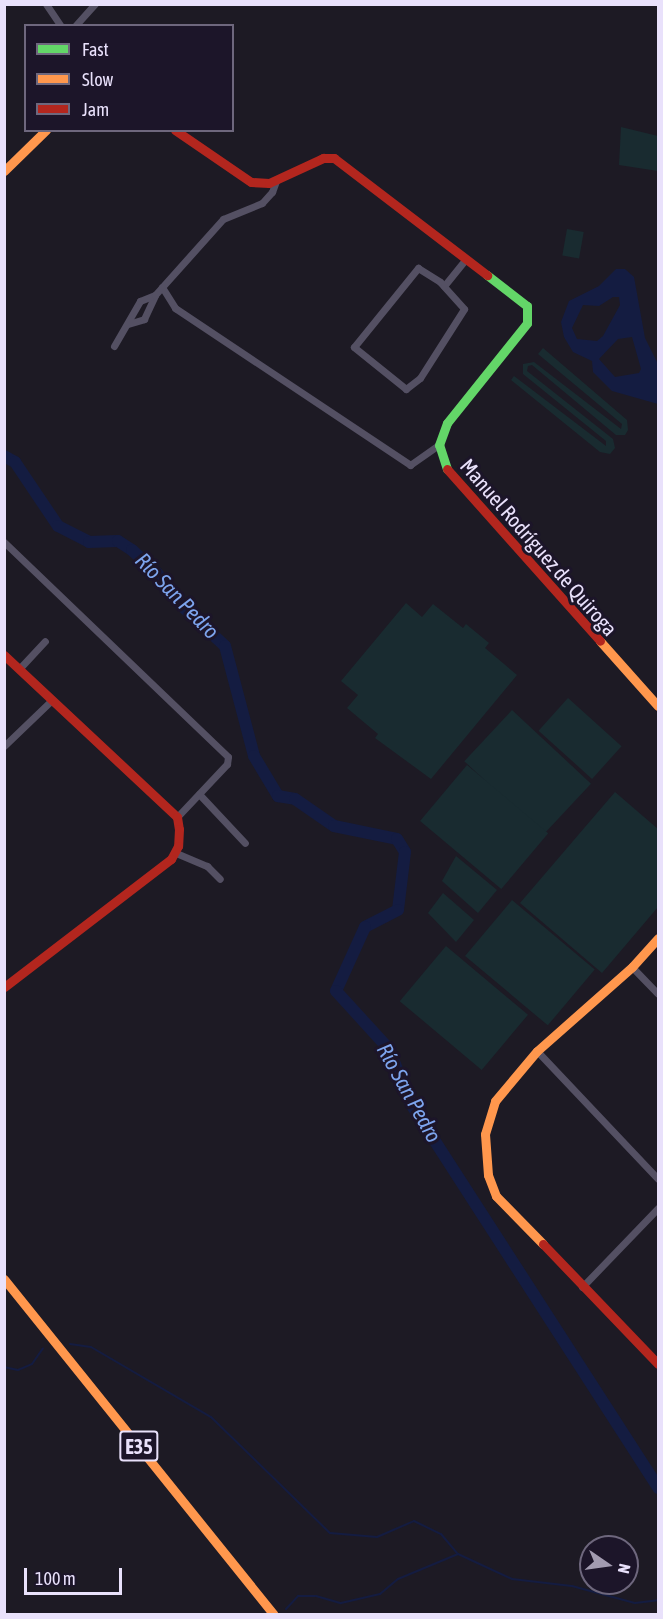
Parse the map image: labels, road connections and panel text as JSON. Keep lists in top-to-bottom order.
{
  "streets": {
    "main road": ["Manuel Rodríguez de Quiroga", "E35"]
  },
  "water": ["Río San Pedro"],
  "legend": ["Fast", "Slow", "Jam"],
  "scale_bar": "100 m",
  "north": "right"
}
